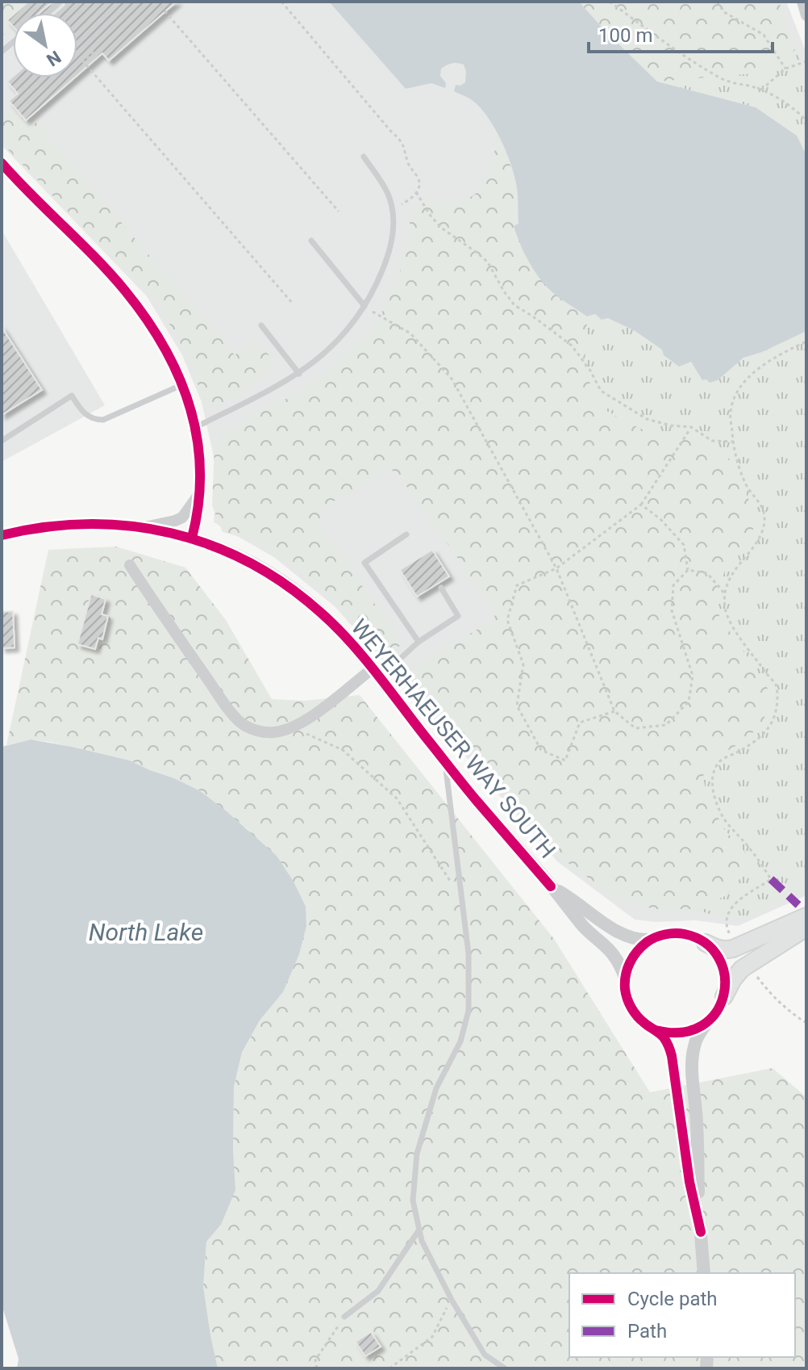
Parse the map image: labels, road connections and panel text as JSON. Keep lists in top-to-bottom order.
{
  "streets": {
    "street": ["WEYERHAEUSER WAY SOUTH"]
  },
  "water": ["North Lake"],
  "legend": ["Cycle path", "Path"],
  "scale_bar": "100 m",
  "north": "bottom right"
}
